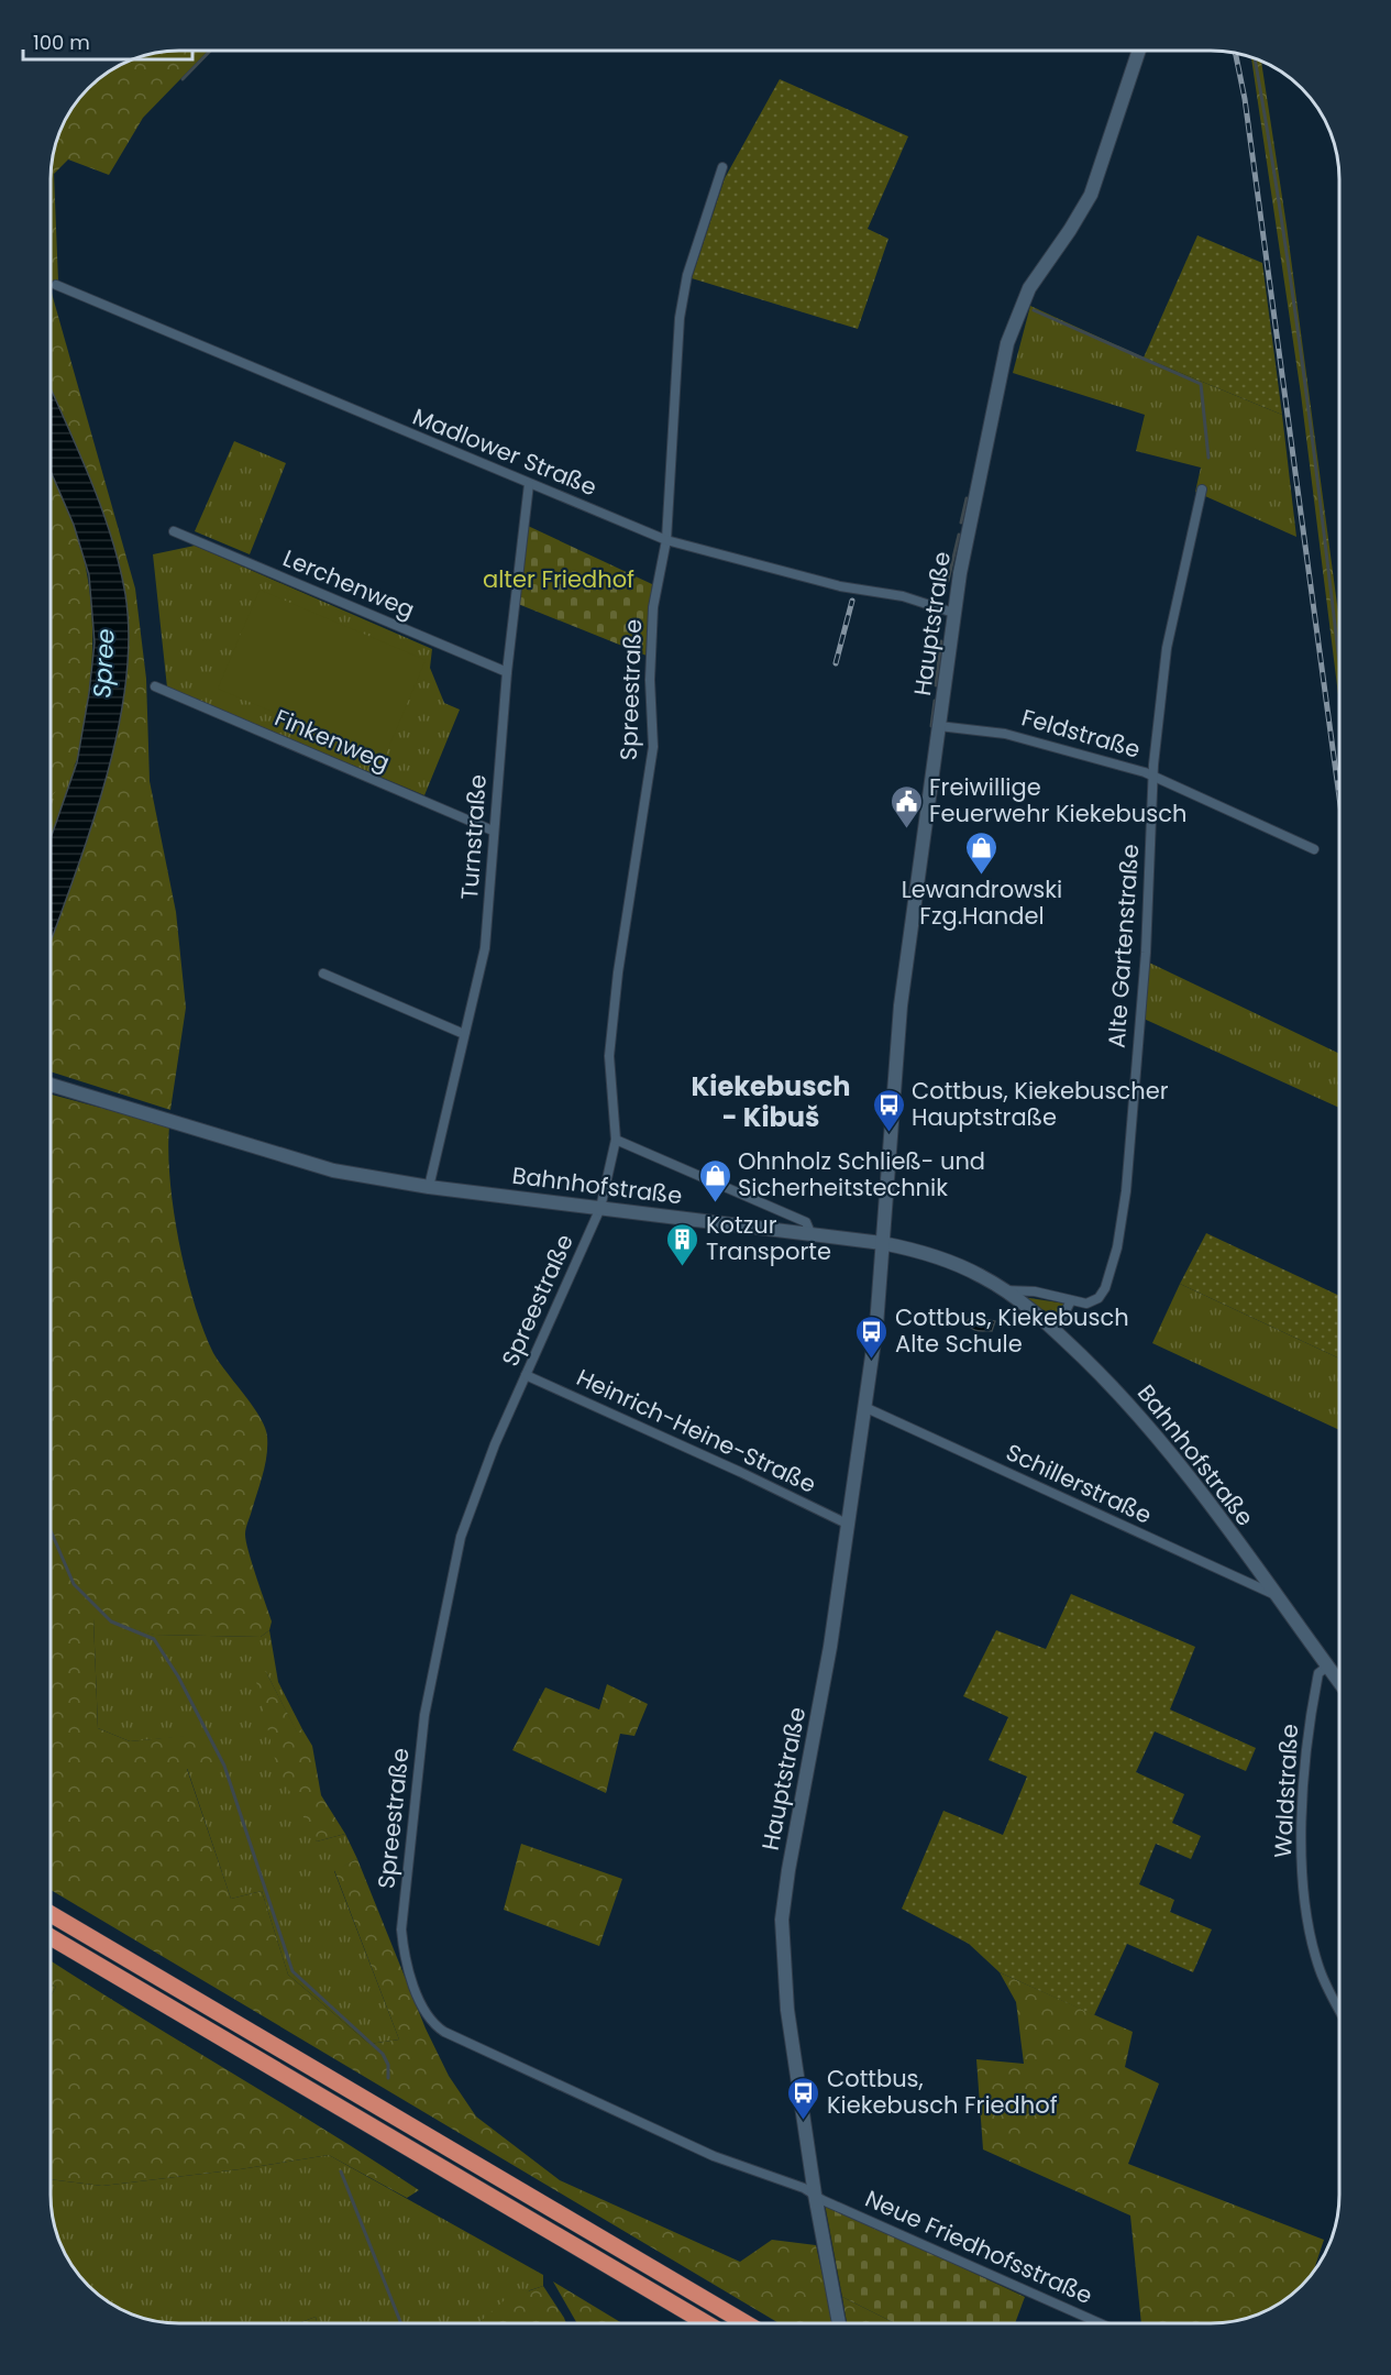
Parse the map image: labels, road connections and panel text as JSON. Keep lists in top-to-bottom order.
{
  "streets": {
    "street": [
      "Madlower Straße",
      "Lerchenweg",
      "Hauptstraße",
      "Spreestraße",
      "Feldstraße",
      "Finkenweg",
      "Turnstraße",
      "Alte Gartenstraße",
      "Bahnhofstraße",
      "Heinrich-Heine-Straße",
      "Schillerstraße",
      "Waldstraße",
      "Neue Friedhofsstraße"
    ]
  },
  "crossings": [
    ["Madlower Straße", "Hauptstraße"],
    ["Madlower Straße", "Spreestraße"],
    ["Madlower Straße", "Turnstraße"],
    ["Lerchenweg", "Turnstraße"],
    ["Hauptstraße", "Spreestraße"],
    ["Hauptstraße", "Feldstraße"],
    ["Hauptstraße", "Bahnhofstraße"],
    ["Hauptstraße", "Heinrich-Heine-Straße"],
    ["Hauptstraße", "Schillerstraße"],
    ["Hauptstraße", "Neue Friedhofsstraße"],
    ["Spreestraße", "Bahnhofstraße"],
    ["Spreestraße", "Heinrich-Heine-Straße"],
    ["Spreestraße", "Neue Friedhofsstraße"],
    ["Feldstraße", "Alte Gartenstraße"],
    ["Finkenweg", "Turnstraße"],
    ["Turnstraße", "Bahnhofstraße"],
    ["Alte Gartenstraße", "Bahnhofstraße"],
    ["Bahnhofstraße", "Schillerstraße"],
    ["Bahnhofstraße", "Waldstraße"]
  ],
  "districts": ["Kiekebusch - Kibuš"],
  "water": ["Spree"],
  "parks": ["alter Friedhof"],
  "places": {
    "public building": ["Freiwillige Feuerwehr Kiekebusch"],
    "shop": ["Lewandrowski Fzg.Handel", "Ohnholz Schließ- und Sicherheitstechnik"],
    "bus stop": ["Cottbus, Kiekebuscher Hauptstraße", "Cottbus, Kiekebusch Alte Schule", "Cottbus, Kiekebusch Friedhof"],
    "building": ["Kotzur Transporte"]
  },
  "scale_bar": "100 m"
}
